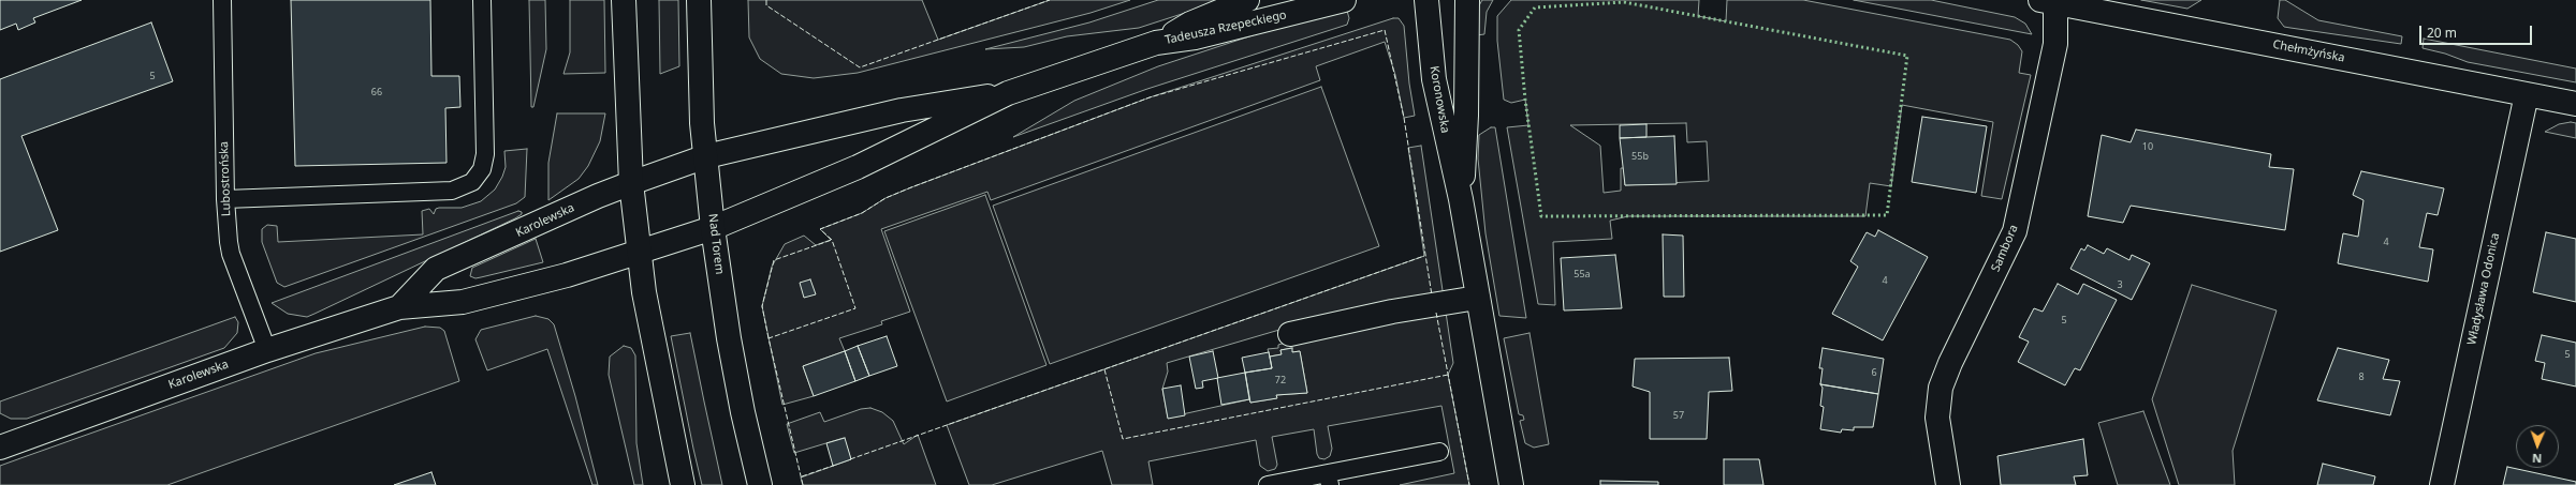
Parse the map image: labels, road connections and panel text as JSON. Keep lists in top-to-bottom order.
{
  "streets": {
    "street": [
      "Tadeusza Rzepeckiego",
      "Chełmżyńska",
      "Koronowska",
      "Karolewska",
      "Nad Torem",
      "Sambora",
      "Władysława Odonica"
    ],
    "lane": ["Lubostrońska"]
  },
  "crossings": [
    ["Chełmżyńska", "Sambora"],
    ["Chełmżyńska", "Władysława Odonica"],
    ["Lubostrońska", "Karolewska"],
    ["Karolewska", "Nad Torem"]
  ],
  "house_numbers": [
    "5",
    "66",
    "10",
    "55b",
    "4",
    "55a",
    "4",
    "3",
    "5",
    "5",
    "6",
    "8",
    "72",
    "57"
  ],
  "scale_bar": "20 m",
  "north": "bottom"
}
